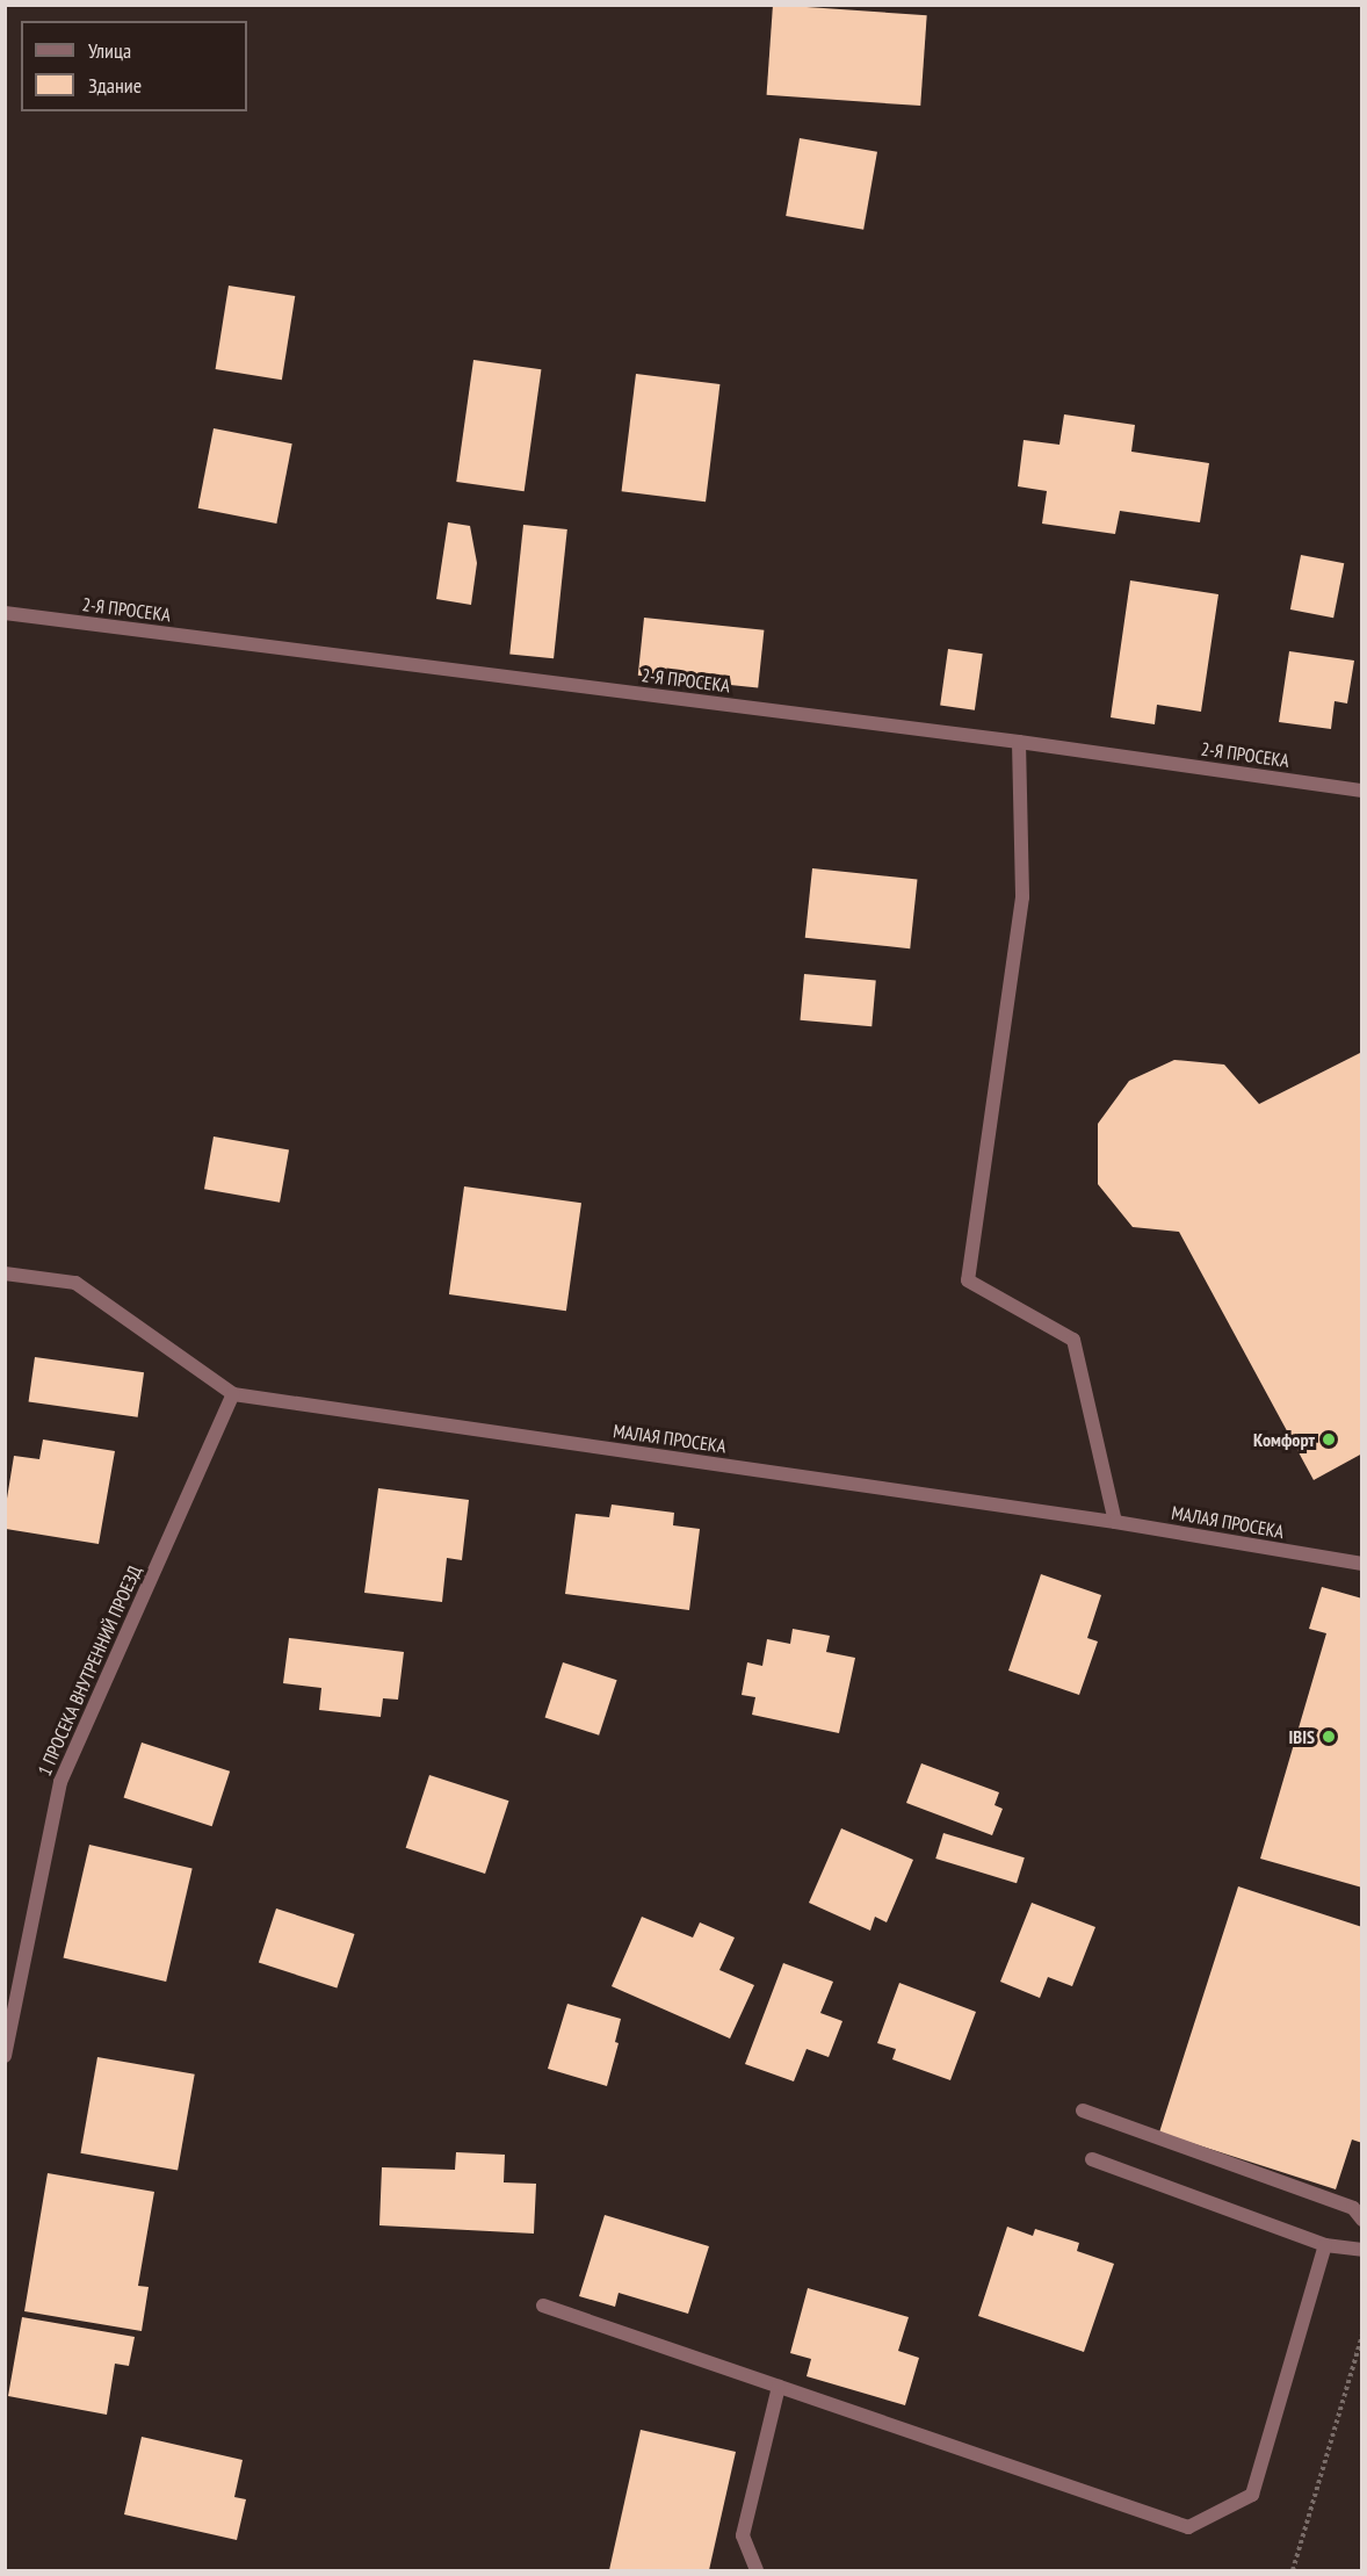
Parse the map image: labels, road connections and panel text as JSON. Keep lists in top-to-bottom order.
{
  "streets": {
    "street": ["2-Я ПРОСЕКА", "МАЛАЯ ПРОСЕКА", "1 ПРОСЕКА ВНУТРЕННИЙ ПРОЕЗД"]
  },
  "crossings": [
    ["МАЛАЯ ПРОСЕКА", "1 ПРОСЕКА ВНУТРЕННИЙ ПРОЕЗД"]
  ],
  "places": ["Комфорт", "IBIS"],
  "legend": ["Улица", "Здание"]
}
